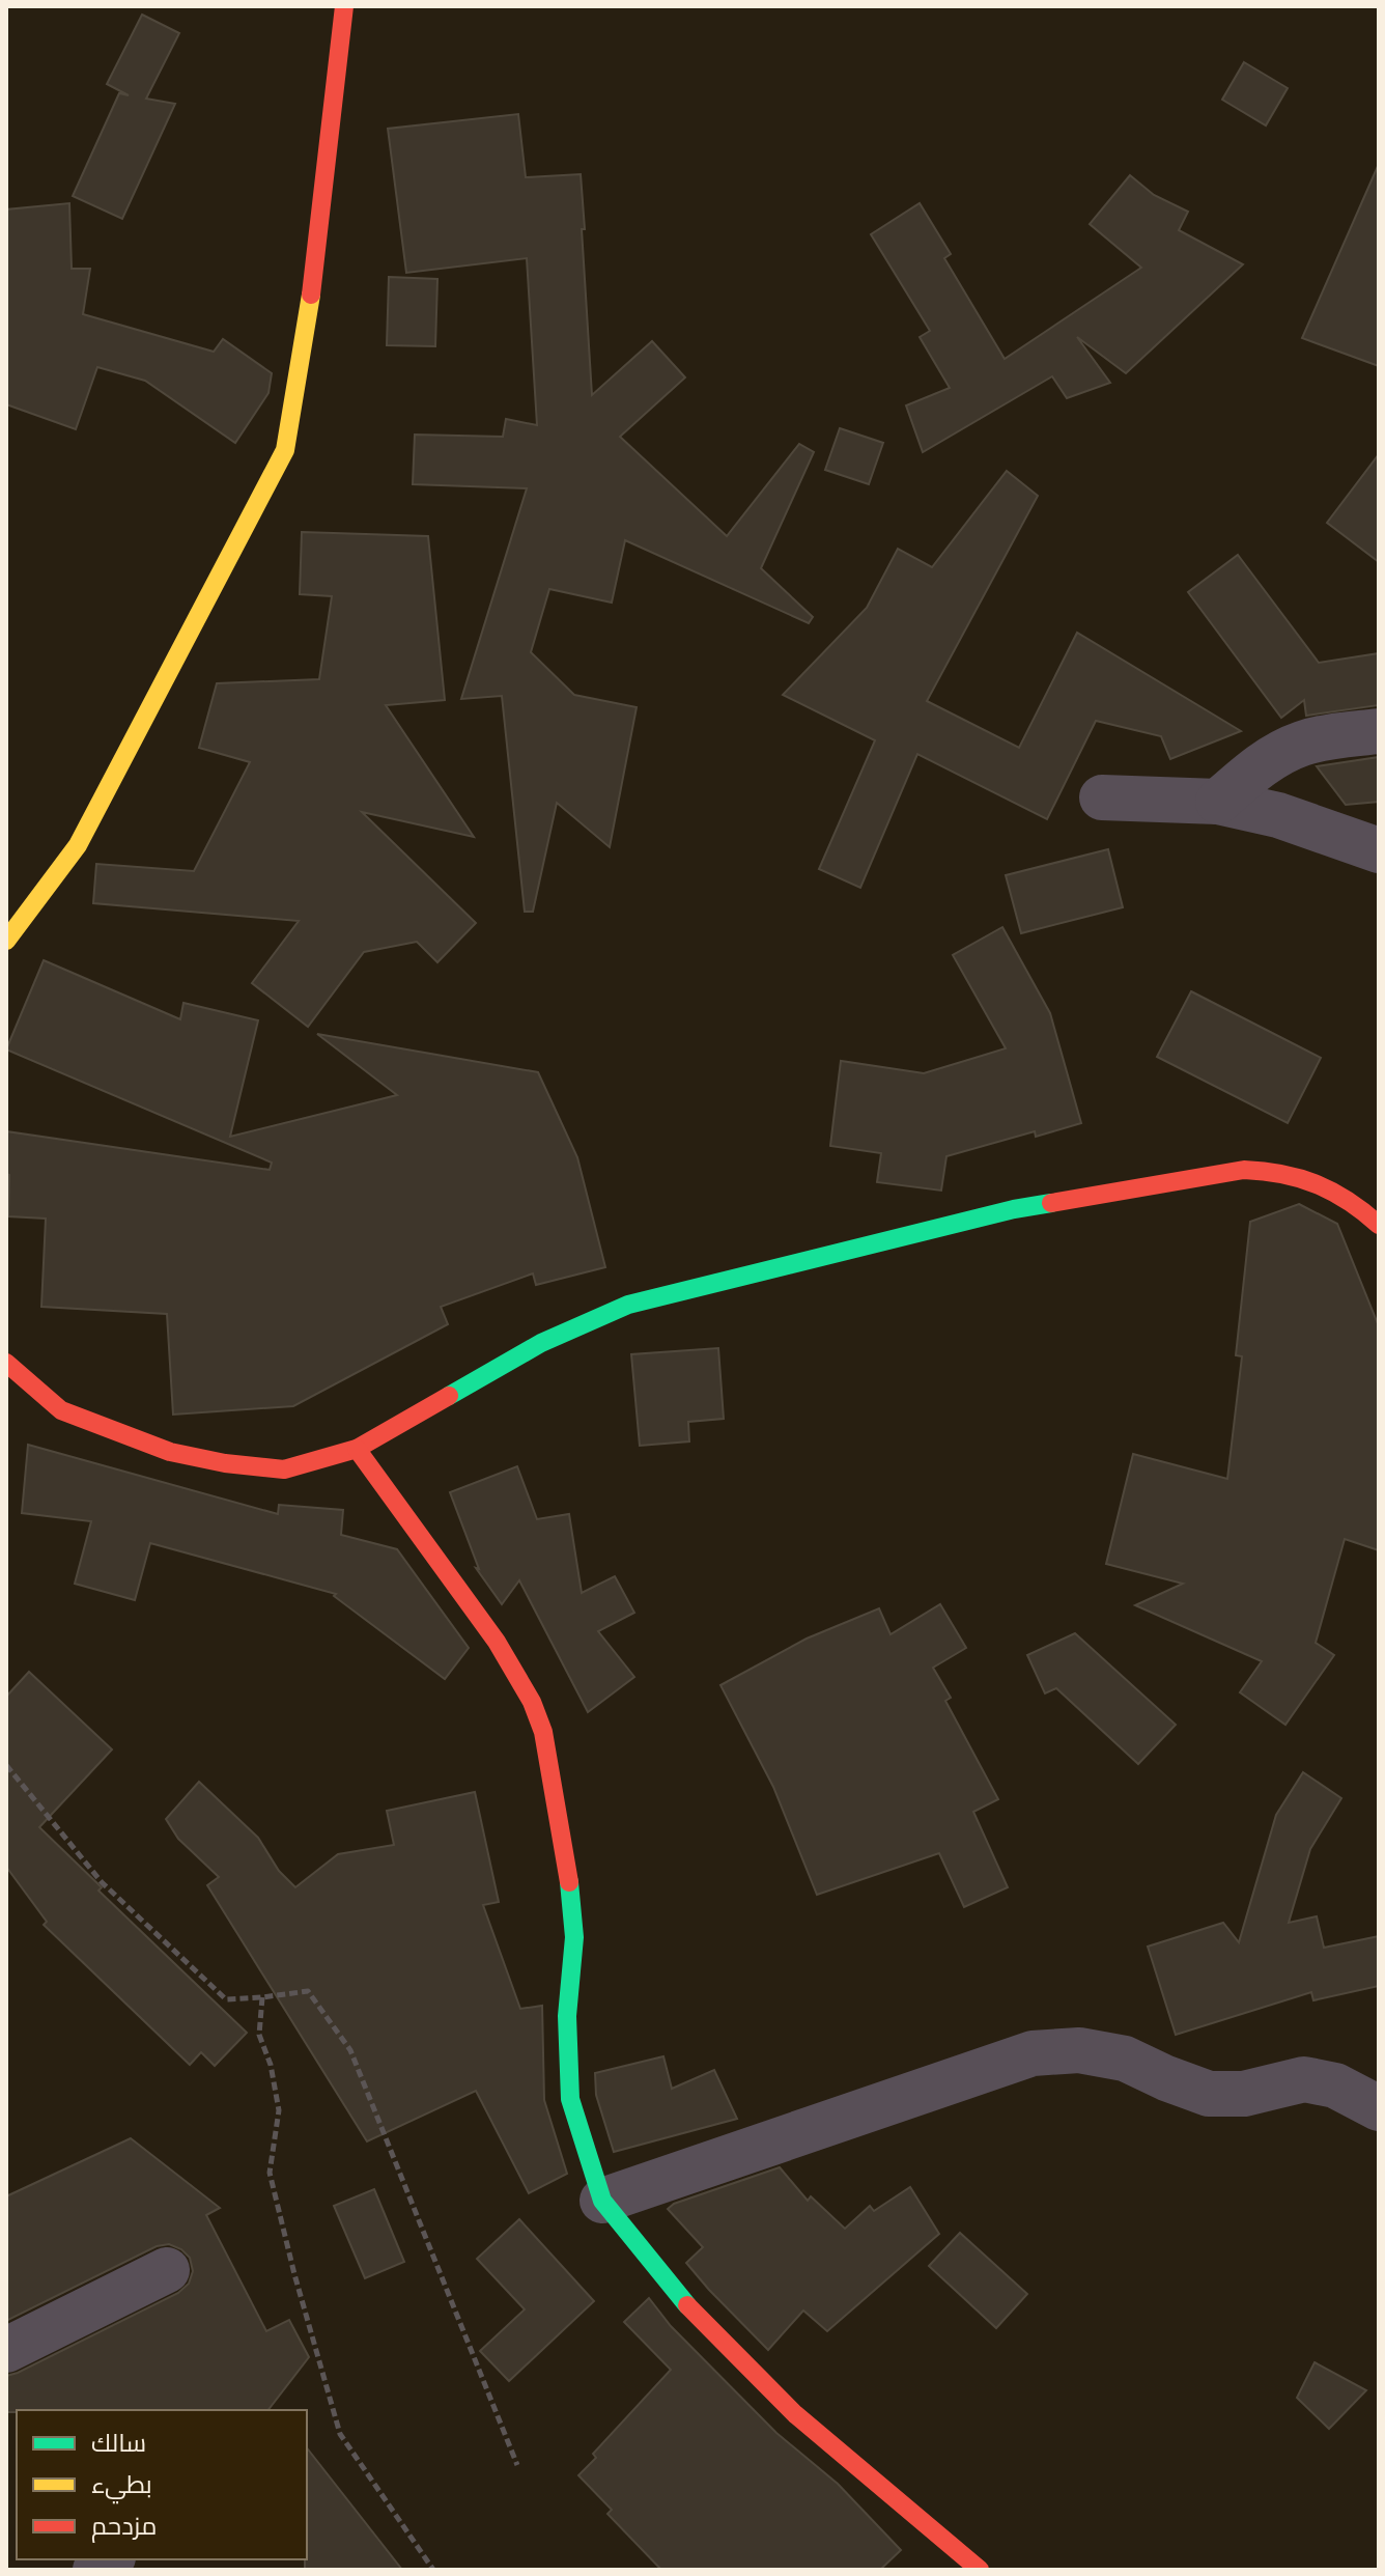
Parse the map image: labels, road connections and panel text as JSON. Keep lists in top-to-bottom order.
{
  "legend": ["سالك", "بطيء", "مزدحم"]
}
